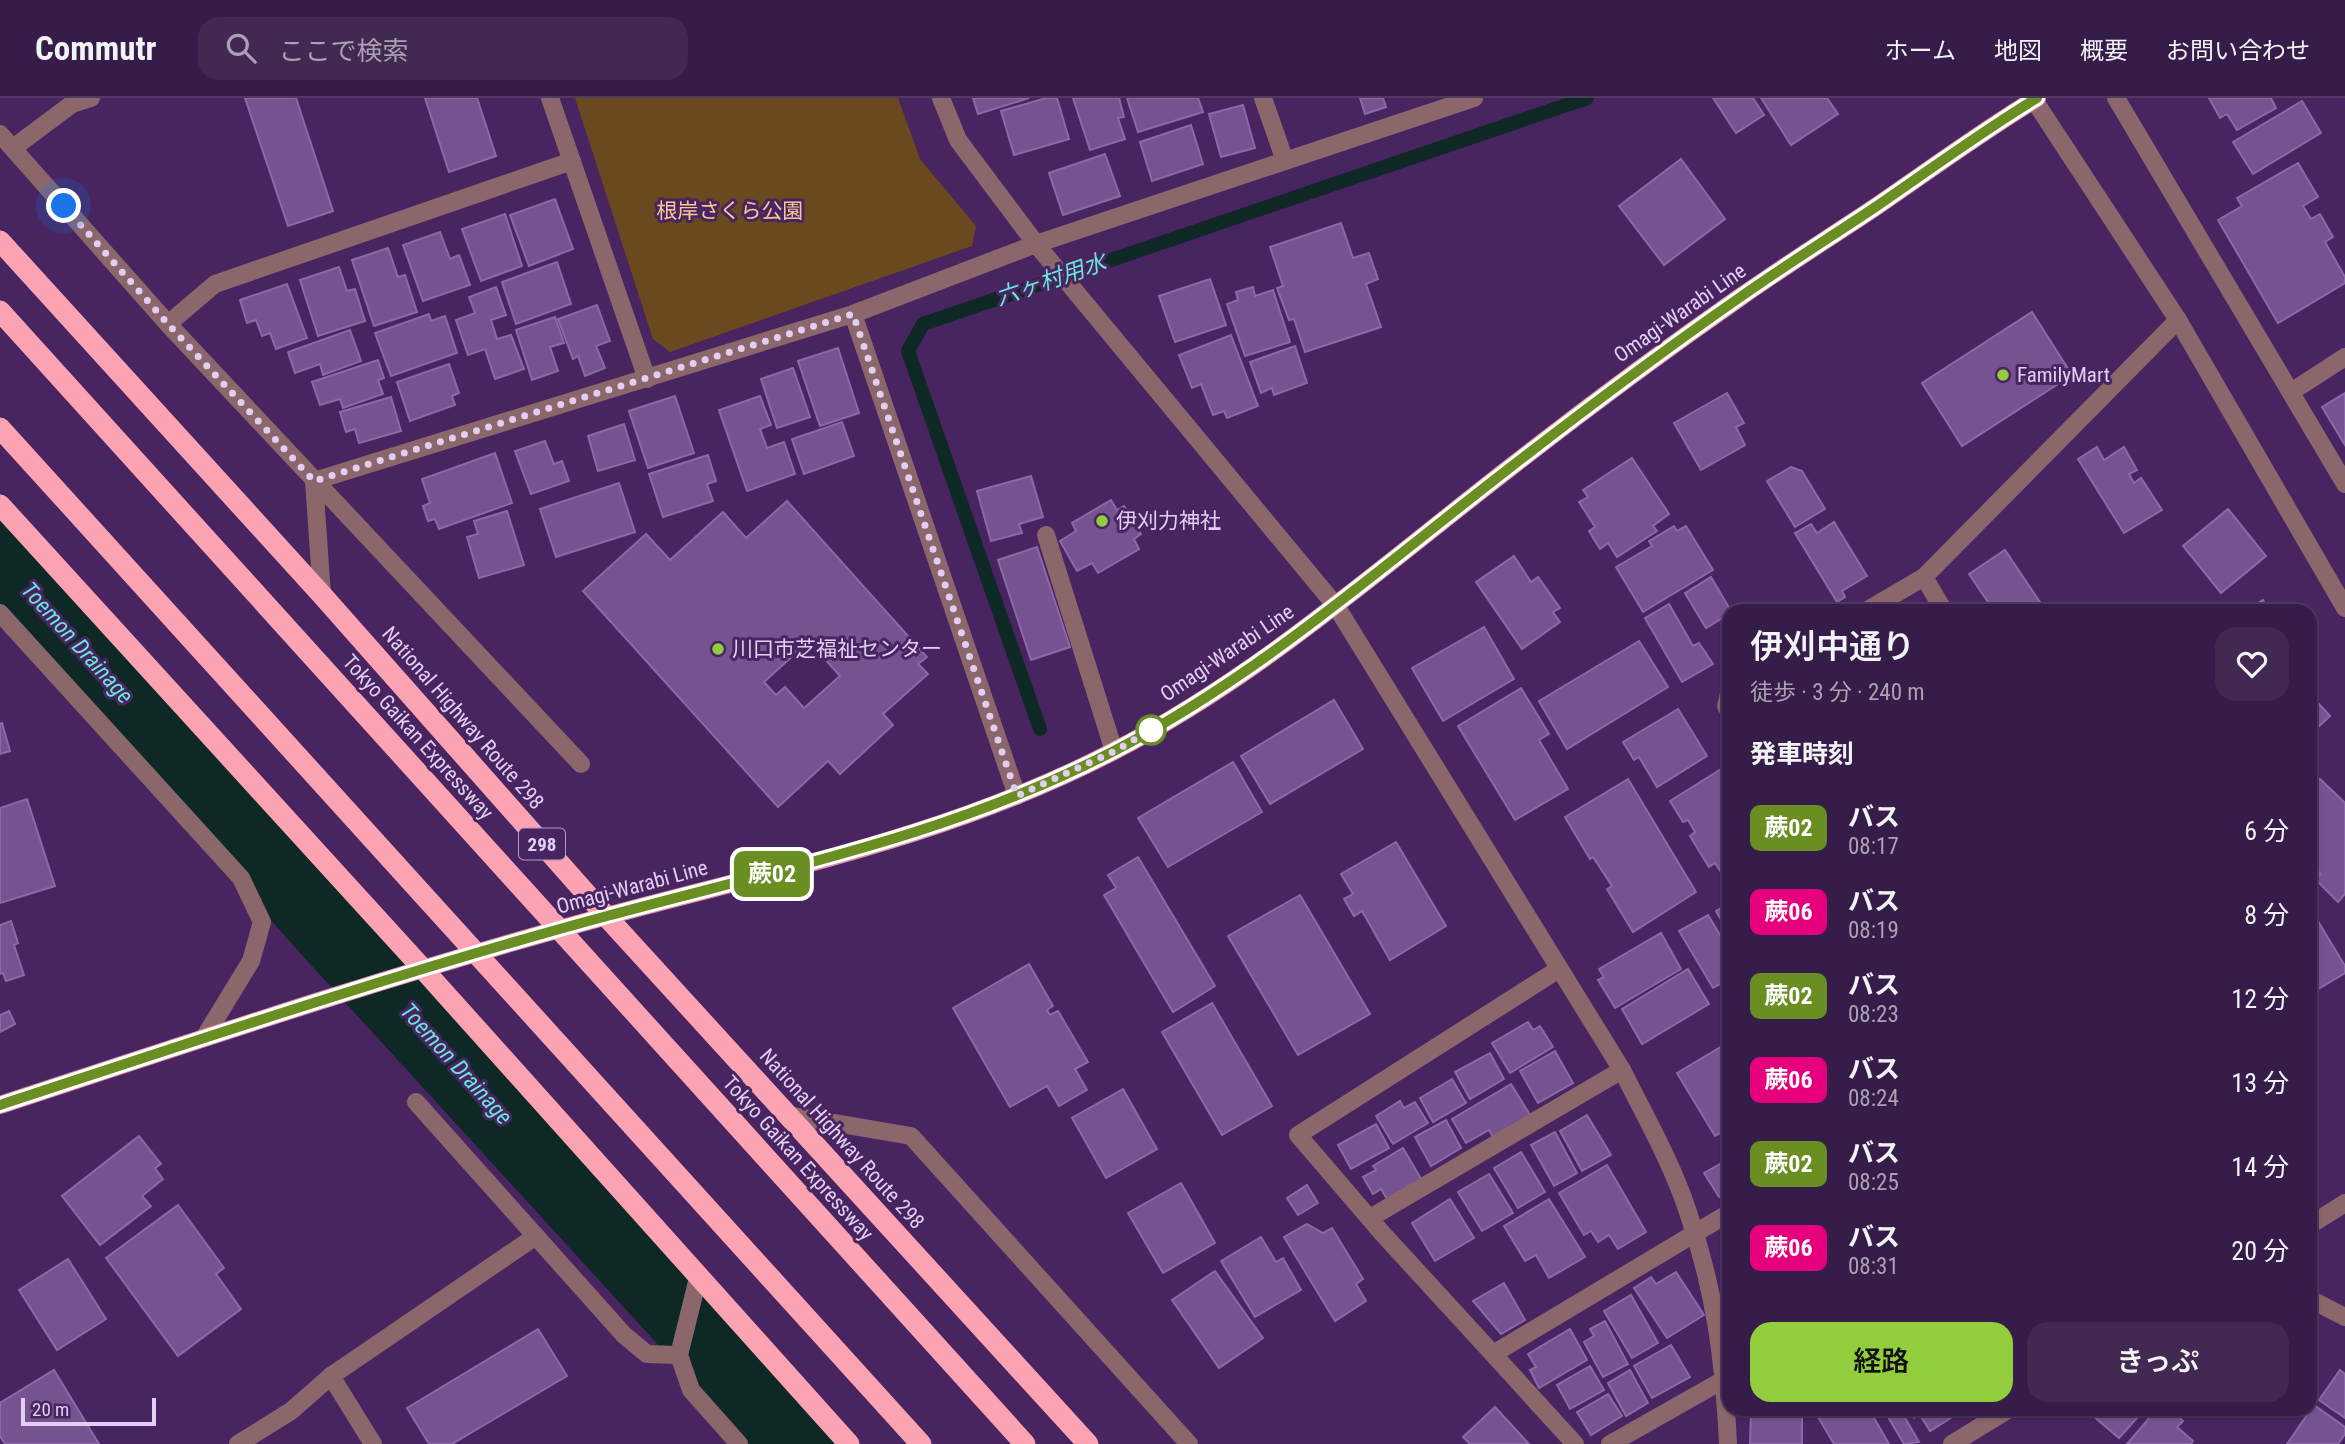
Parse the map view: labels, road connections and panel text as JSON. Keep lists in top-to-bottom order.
{
  "streets": {
    "highway": ["National Highway Route 298", "Tokyo Gaikan Expressway", "298"],
    "main road": ["Omagi-Warabi Line"]
  },
  "crossings": [
    ["Omagi-Warabi Line", "National Highway Route 298"]
  ],
  "water": ["六ヶ村用水", "Toemon Drainage"],
  "parks": ["根岸さくら公園"],
  "places": ["FamilyMart", "伊刈力神社", "川口市芝福祉センター"],
  "lines": ["bus line 蕨02"],
  "scale_bar": "20 m",
  "page": {
    "header": "Commutr",
    "search": "ここで検索",
    "nav": [
      "ホーム",
      "地図",
      "概要",
      "お問い合わせ"
    ],
    "on_map": "蕨02",
    "heading": [
      ["伊刈中通り", "徒歩 · 3 分 · 240 m"],
      "発車時刻"
    ],
    "list": [
      {
        "mark": "蕨02",
        "name": "バス",
        "note": "08:17",
        "value": "6 分"
      },
      {
        "mark": "蕨06",
        "name": "バス",
        "note": "08:19",
        "value": "8 分"
      },
      {
        "mark": "蕨02",
        "name": "バス",
        "note": "08:23",
        "value": "12 分"
      },
      {
        "mark": "蕨06",
        "name": "バス",
        "note": "08:24",
        "value": "13 分"
      },
      {
        "mark": "蕨02",
        "name": "バス",
        "note": "08:25",
        "value": "14 分"
      },
      {
        "mark": "蕨06",
        "name": "バス",
        "note": "08:31",
        "value": "20 分"
      }
    ],
    "buttons": ["経路", "きっぷ"],
    "scale": "20 m"
  }
}
